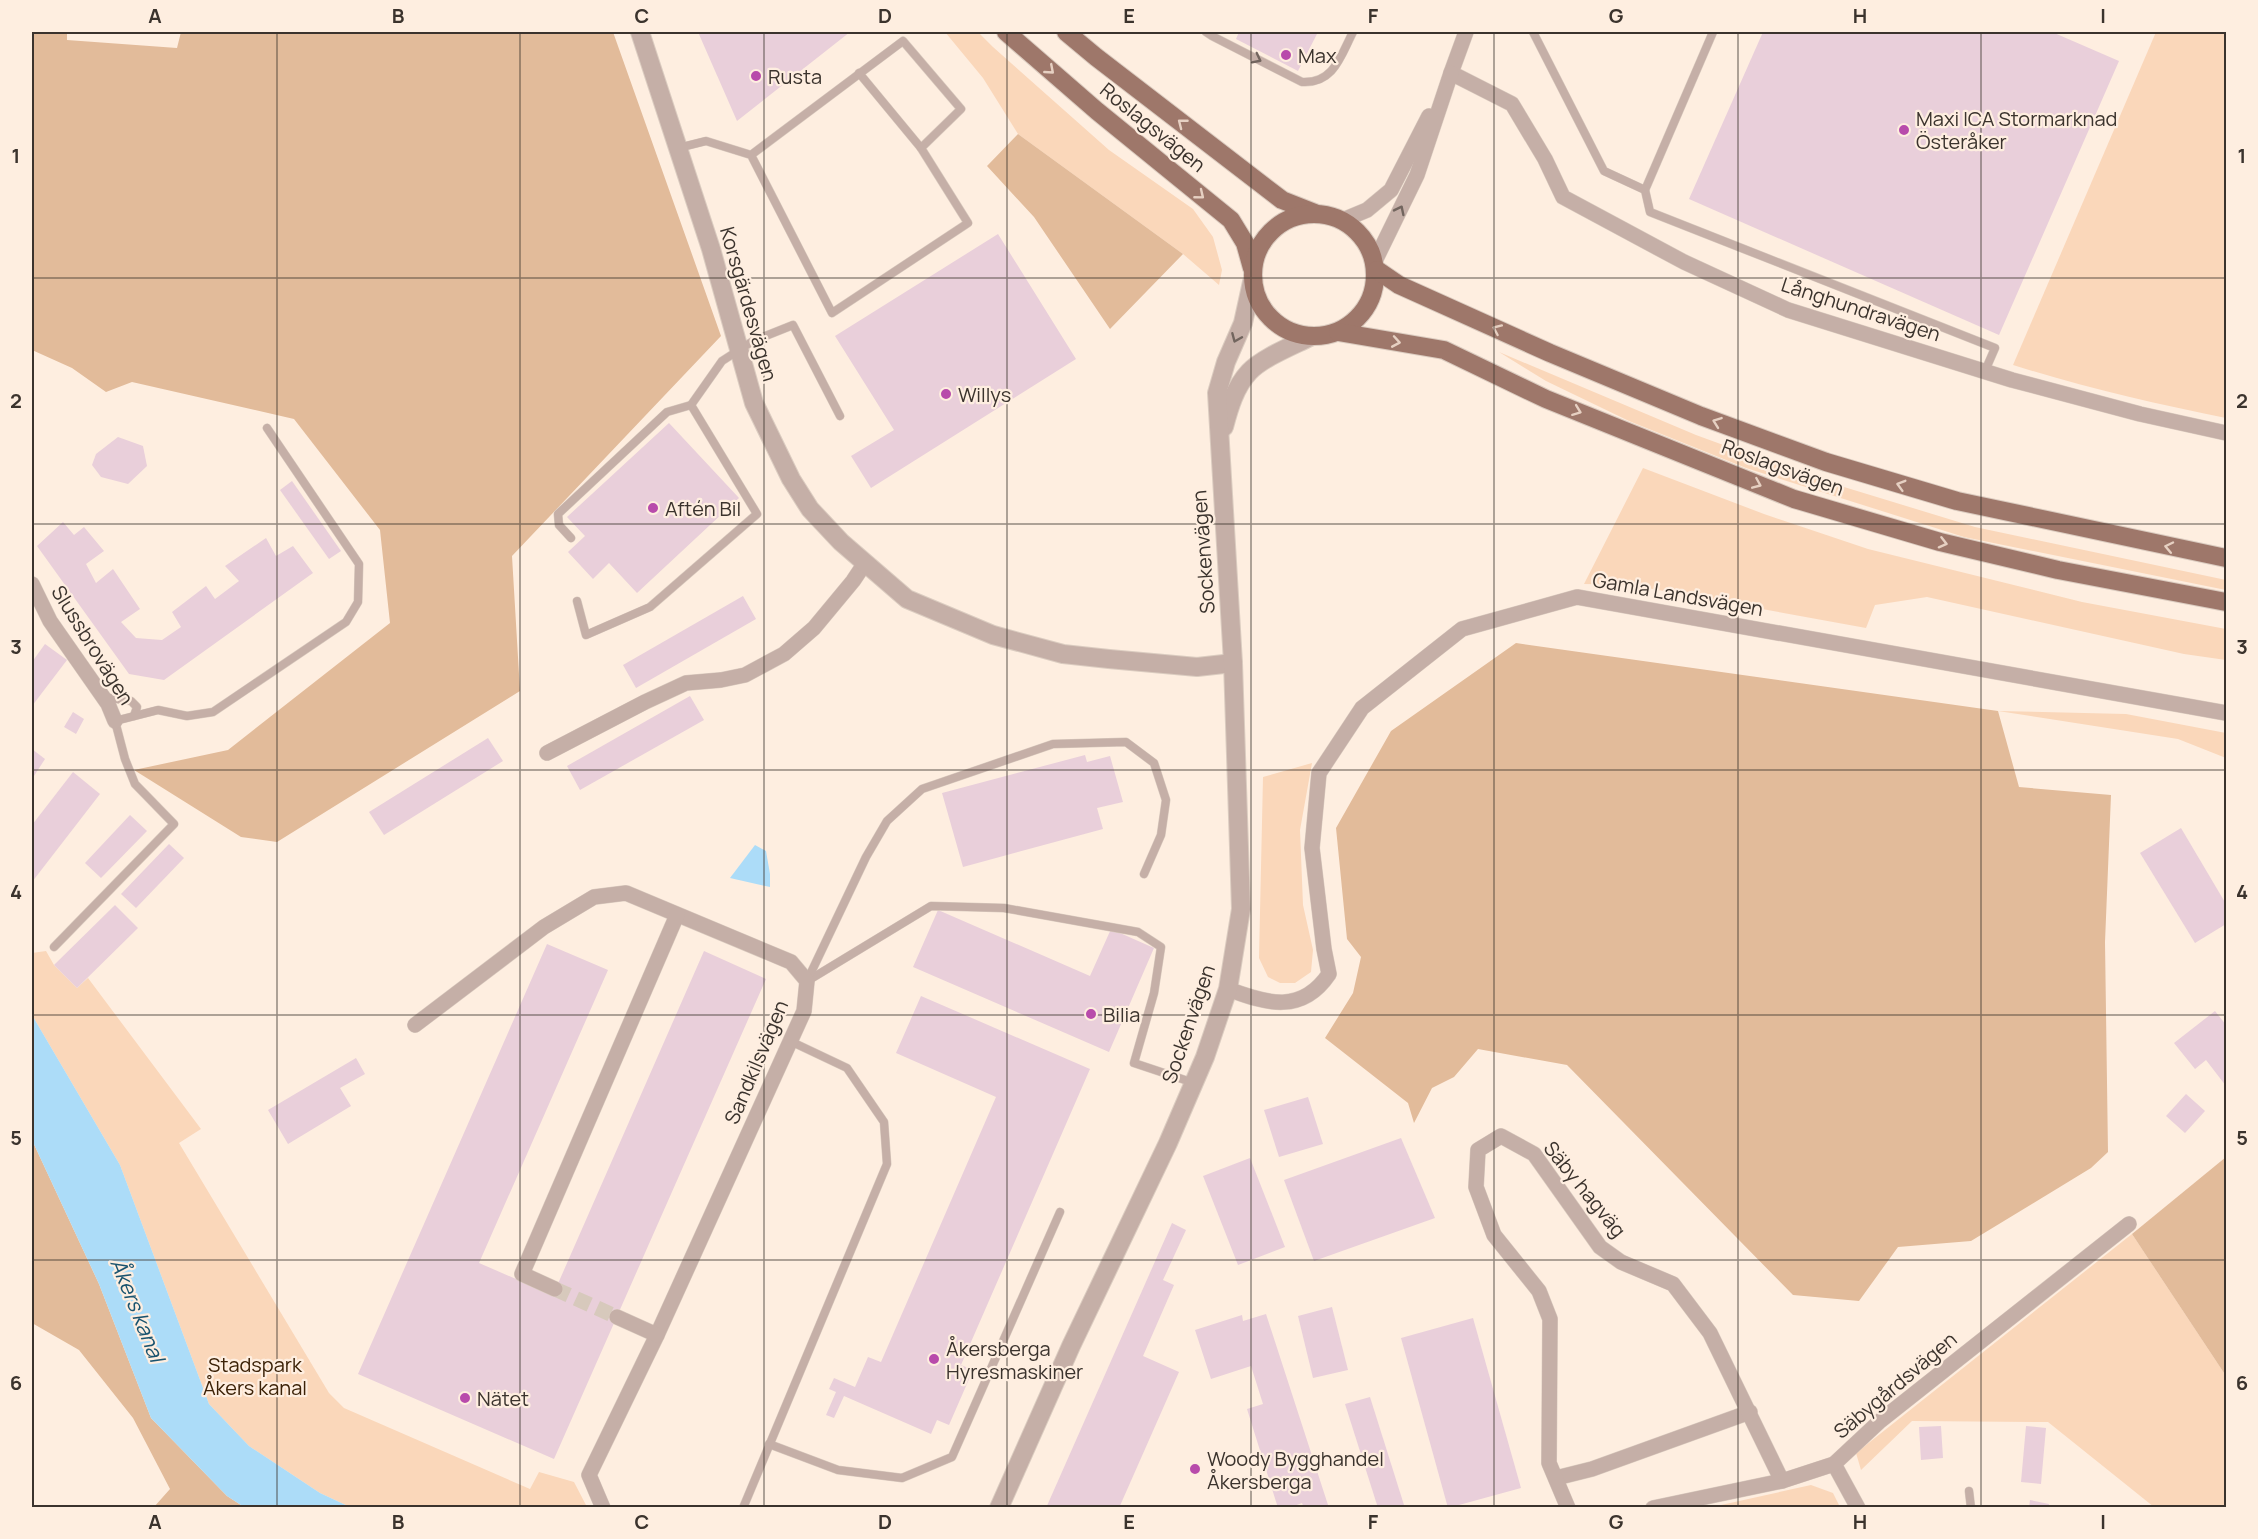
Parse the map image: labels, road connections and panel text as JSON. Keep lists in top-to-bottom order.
{
  "streets": {
    "main road": ["Roslagsvägen"],
    "street": [
      "Korsgärdesvägen",
      "Långhundravägen",
      "Sockenvägen",
      "Gamla Landsvägen",
      "Slussbrovägen",
      "Sandkilsvägen",
      "Säby hagväg",
      "Säbygårdsvägen"
    ]
  },
  "crossings": [
    ["Roslagsvägen", "Sockenvägen"],
    ["Korsgärdesvägen", "Sockenvägen"],
    ["Sockenvägen", "Gamla Landsvägen"],
    ["Säby hagväg", "Säbygårdsvägen"]
  ],
  "water": ["Åkers kanal"],
  "parks": ["Stadspark Åkers kanal"],
  "places": [
    "Max",
    "Rusta",
    "Maxi ICA Stormarknad Österåker",
    "Willys",
    "Aftén Bil",
    "Bilia",
    "Åkersberga Hyresmaskiner",
    "Nätet",
    "Woody Bygghandel Åkersberga"
  ],
  "grid": {
    "columns": [
      "A",
      "B",
      "C",
      "D",
      "E",
      "F",
      "G",
      "H",
      "I"
    ],
    "rows": [
      "1",
      "2",
      "3",
      "4",
      "5",
      "6"
    ]
  }
}
